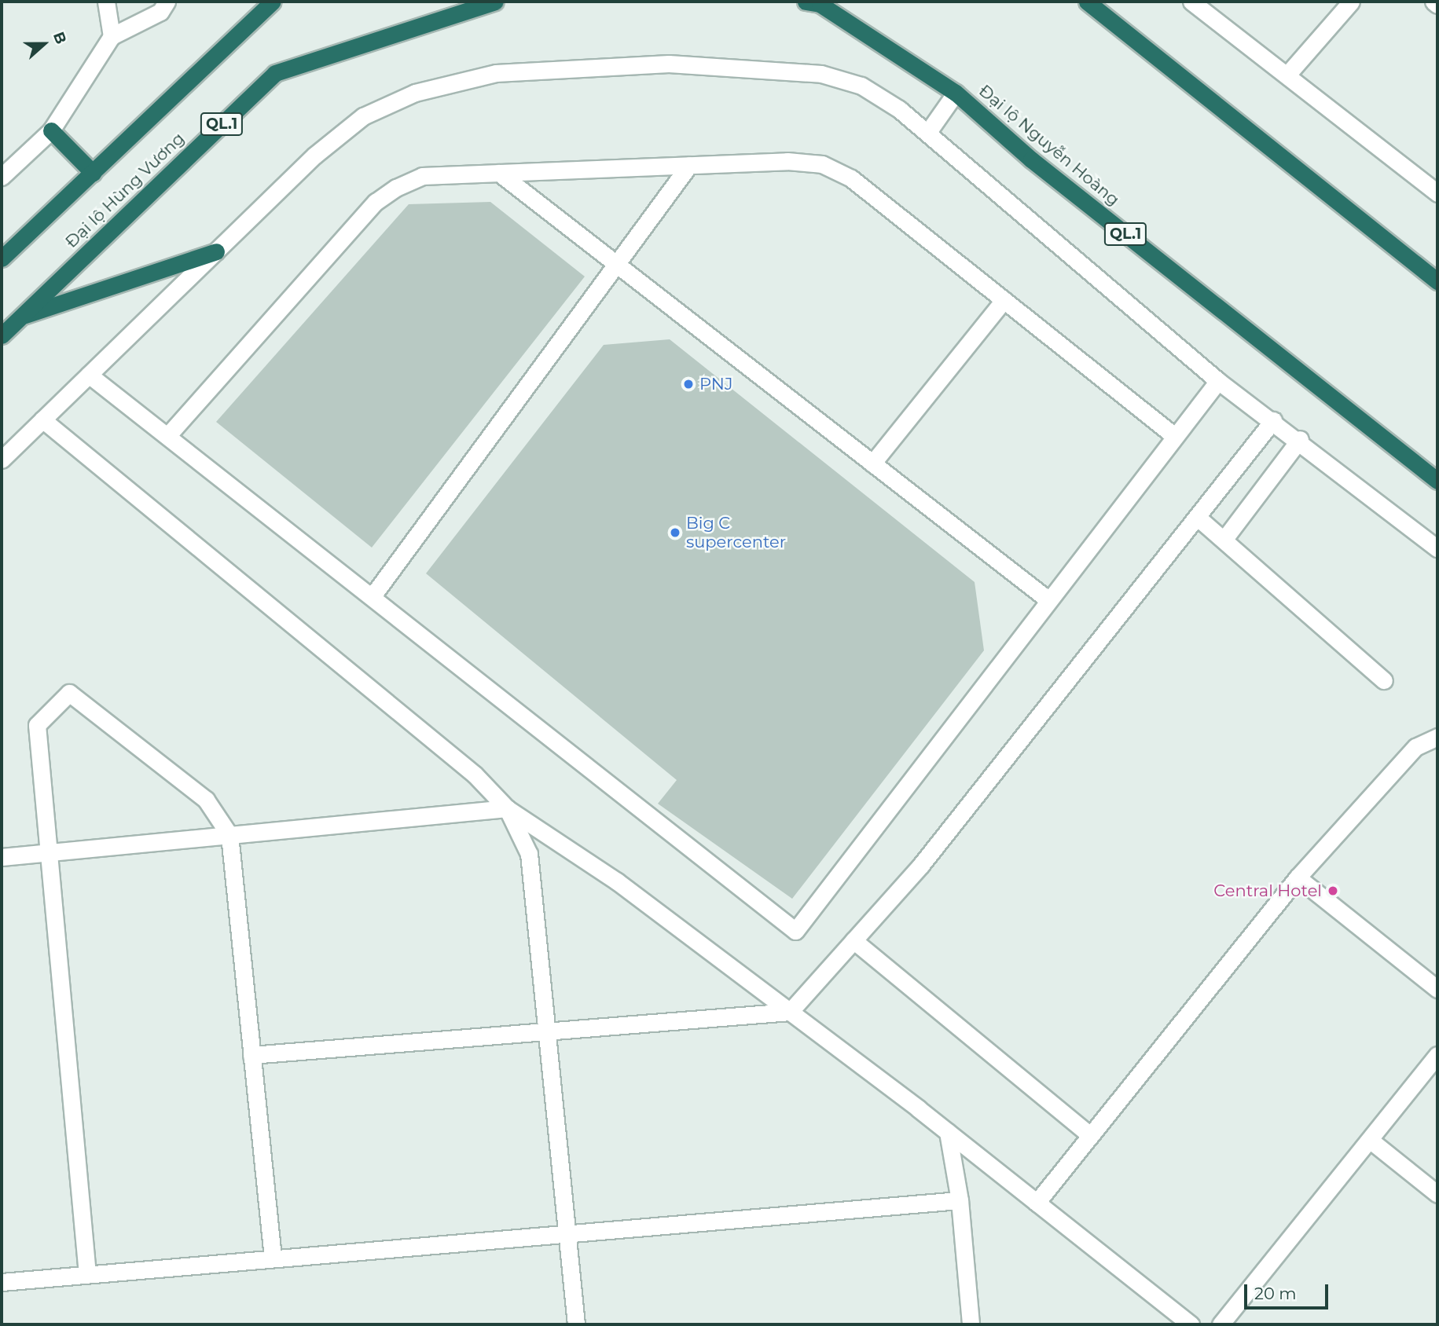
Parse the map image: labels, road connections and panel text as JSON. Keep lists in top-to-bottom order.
{
  "streets": {
    "highway": ["QL.1", "Đại lộ Nguyễn Hoàng", "Đại lộ Hùng Vương"]
  },
  "places": ["PNJ", "Big C supercenter", "Central Hotel"],
  "scale_bar": "20 m",
  "north": "right"
}
